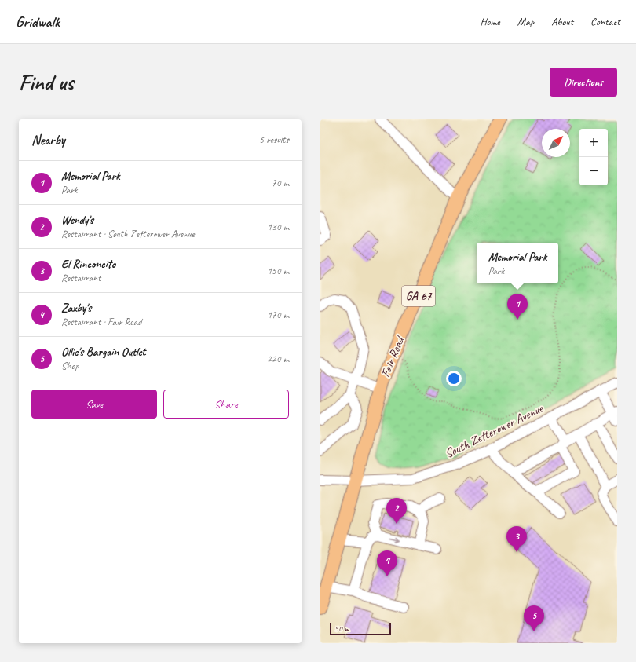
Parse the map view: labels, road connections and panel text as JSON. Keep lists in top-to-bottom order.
{
  "streets": {
    "main road": ["GA 67", "Fair Road"],
    "street": ["South Zetterower Avenue"]
  },
  "crossings": [
    ["Fair Road", "South Zetterower Avenue"]
  ],
  "scale_bar": "50 m",
  "north": "top right",
  "page": {
    "header": "Gridwalk",
    "nav": [
      "Home",
      "Map",
      "About",
      "Contact"
    ],
    "buttons": [
      "Directions",
      ["Save", "Share"]
    ],
    "title": "Find us",
    "heading": ["Nearby", "5 results"],
    "map_buttons": ["+", "−"],
    "list": [
      {
        "mark": "1",
        "name": "Memorial Park",
        "note": "Park",
        "value": "70 m"
      },
      {
        "mark": "2",
        "name": "Wendy's",
        "note": "Restaurant · South Zetterower Avenue",
        "value": "130 m"
      },
      {
        "mark": "3",
        "name": "El Rinconcito",
        "note": "Restaurant",
        "value": "150 m"
      },
      {
        "mark": "4",
        "name": "Zaxby's",
        "note": "Restaurant · Fair Road",
        "value": "170 m"
      },
      {
        "mark": "5",
        "name": "Ollie's Bargain Outlet",
        "note": "Shop",
        "value": "220 m"
      }
    ],
    "popup": ["Memorial Park", "Park"],
    "pins": [
      "1",
      "2",
      "3",
      "4",
      "5"
    ],
    "scale": "50 m"
  }
}
